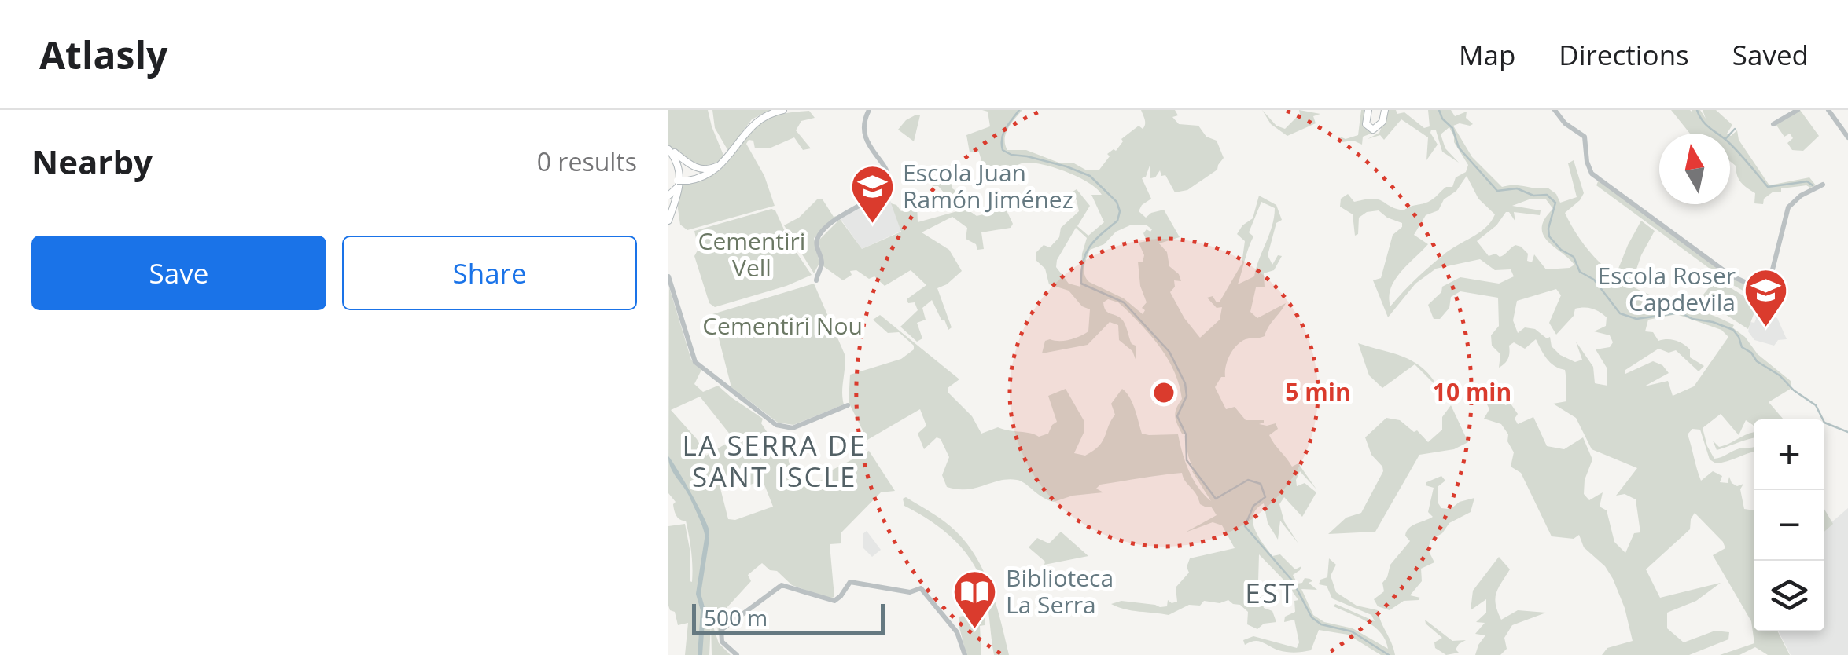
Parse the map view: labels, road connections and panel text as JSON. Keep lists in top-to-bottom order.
{
  "districts": ["LA SERRA DE SANT ISCLE", "EST"],
  "parks": ["Cementiri Vell", "Cementiri Nou"],
  "places": {
    "school or university": ["Escola Juan Ramón Jiménez", "Escola Roser Capdevila"],
    "library": ["Biblioteca La Serra"]
  },
  "scale_bar": "500 m",
  "north": "top",
  "page": {
    "header": "Atlasly",
    "nav": ["Map", "Directions", "Saved"],
    "heading": ["Nearby", "0 results"],
    "buttons": ["Save", "Share"],
    "map_buttons": ["+", "−"],
    "scale": "500 m"
  },
  "rings": ["5 min", "10 min"]
}
